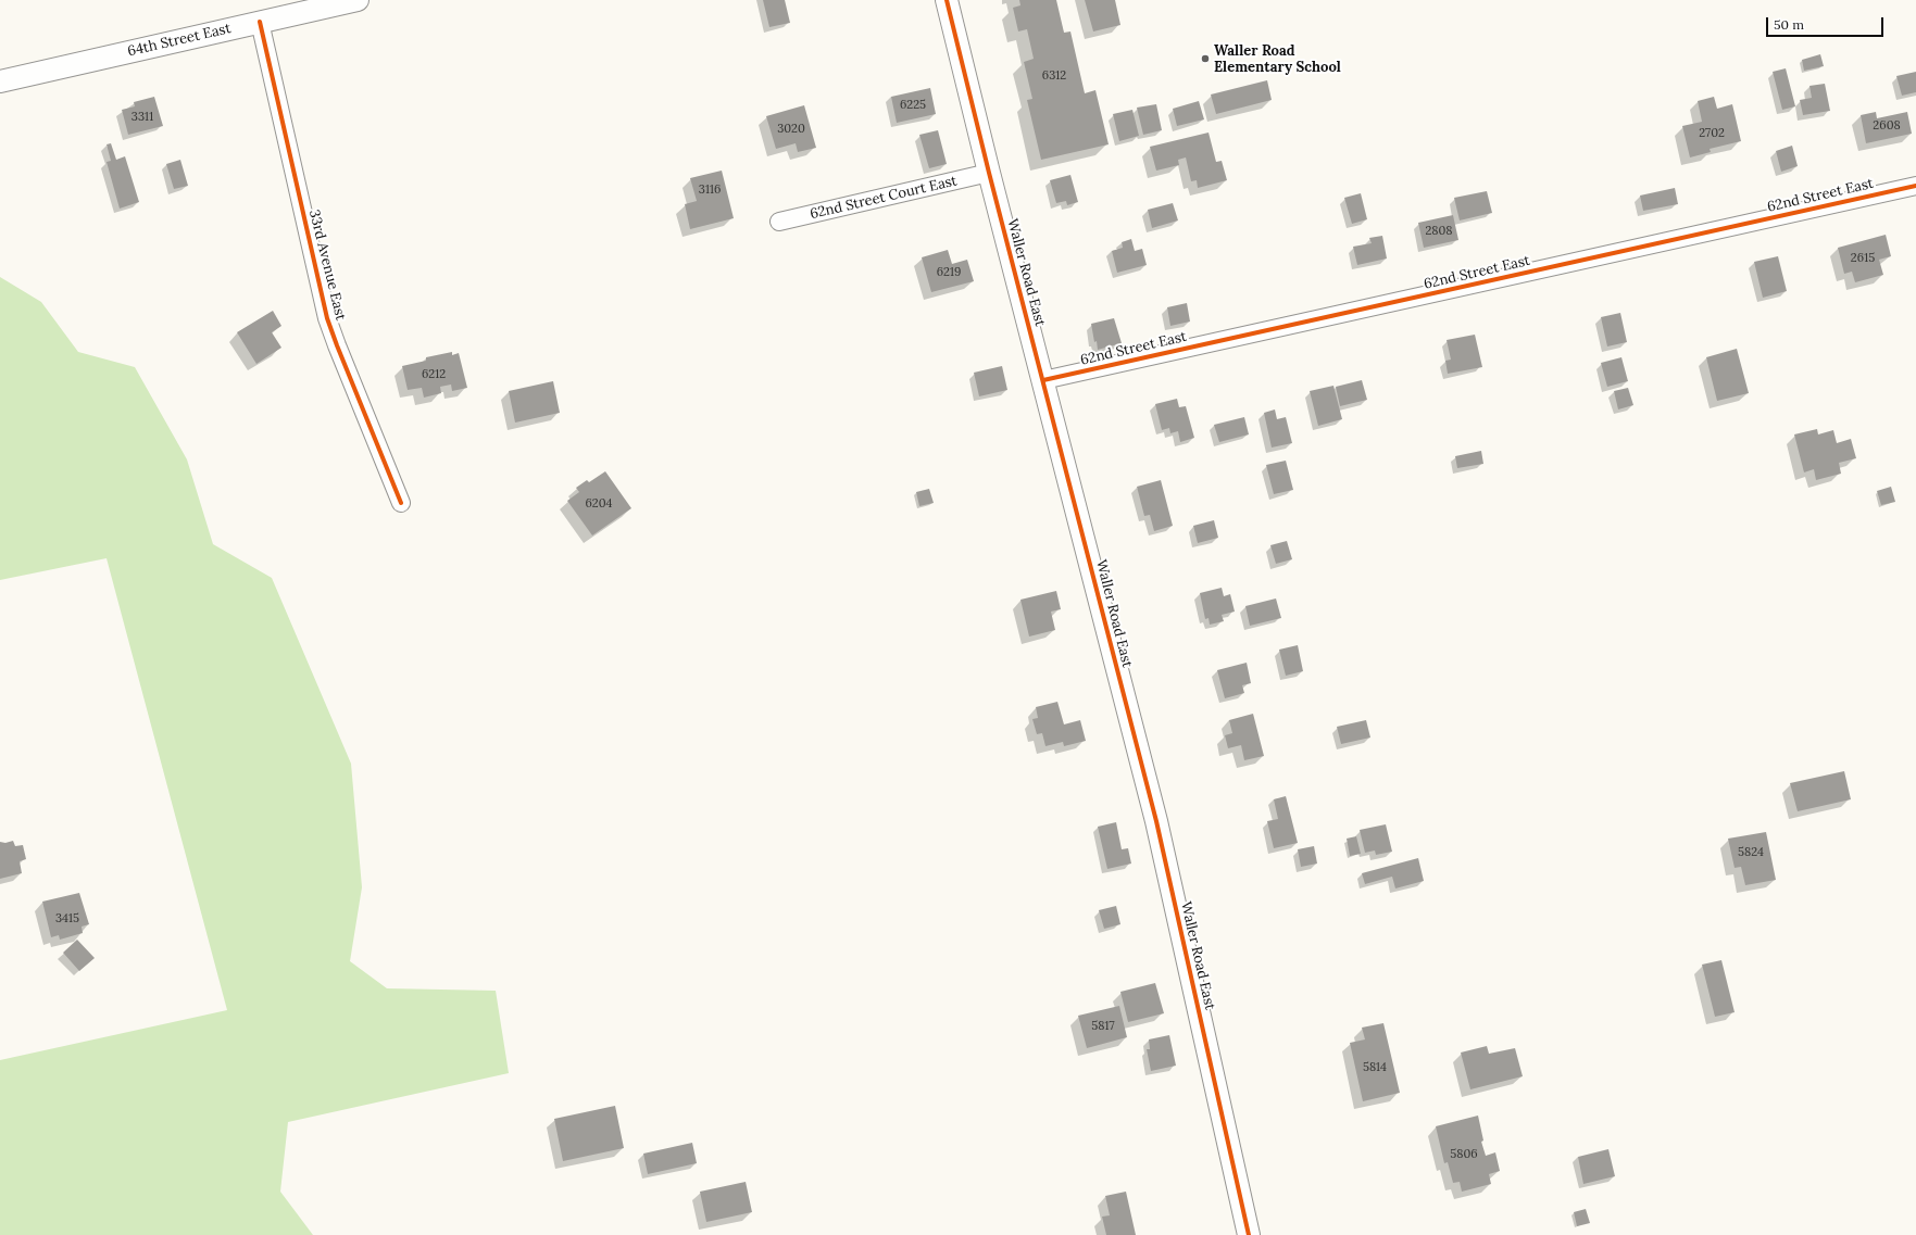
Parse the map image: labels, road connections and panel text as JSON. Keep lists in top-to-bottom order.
{
  "streets": {
    "street": [
      "64th Street East",
      "62nd Street East",
      "62nd Street Court East",
      "33rd Avenue East",
      "Waller Road East"
    ]
  },
  "crossings": [
    ["64th Street East", "33rd Avenue East"],
    ["62nd Street East", "Waller Road East"],
    ["62nd Street Court East", "Waller Road East"]
  ],
  "places": ["Waller Road Elementary School"],
  "house_numbers": [
    "6312",
    "6225",
    "3311",
    "2608",
    "3020",
    "2702",
    "3116",
    "2808",
    "2615",
    "6219",
    "6212",
    "6204",
    "5824",
    "3415",
    "5817",
    "5814",
    "5806"
  ],
  "scale_bar": "50 m"
}
